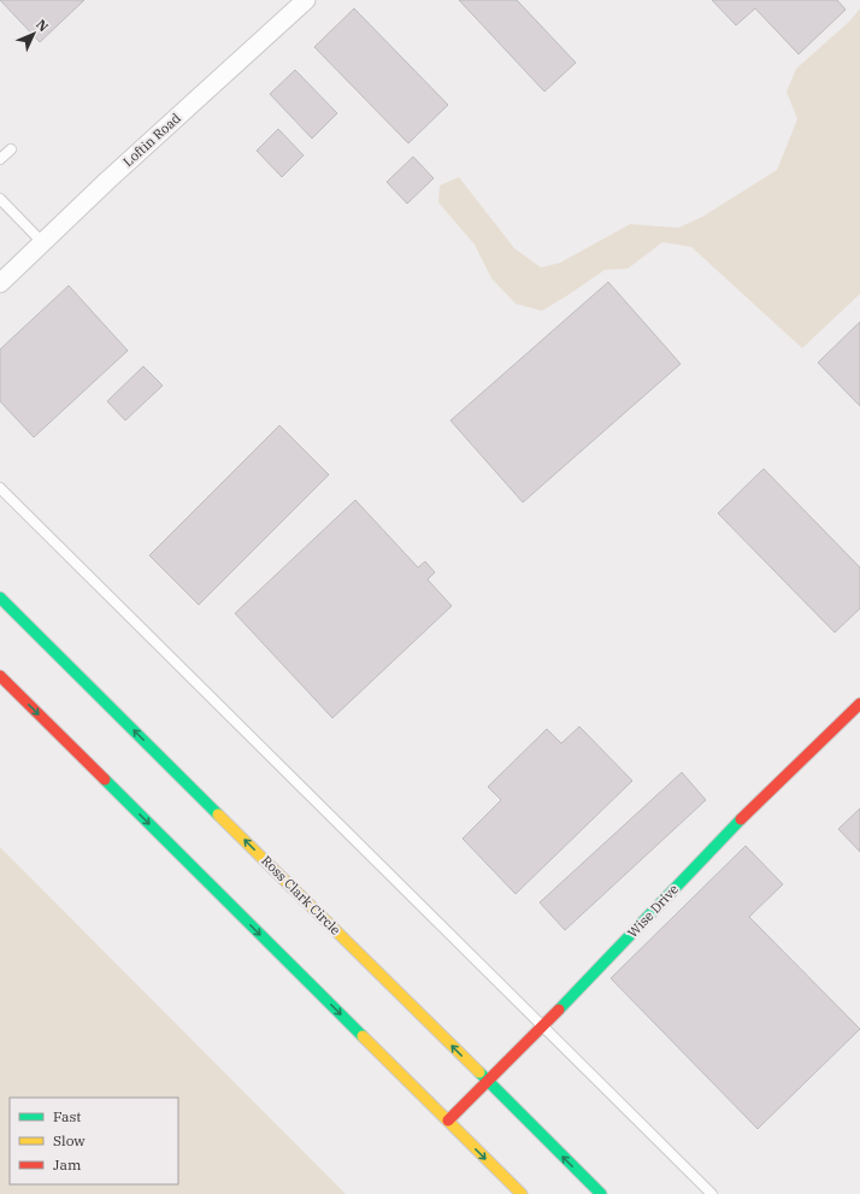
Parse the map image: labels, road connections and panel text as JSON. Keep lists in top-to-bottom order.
{
  "streets": {
    "main road": ["Ross Clark Circle", "Wise Drive"],
    "street": ["Loftin Road"]
  },
  "crossings": [
    ["Ross Clark Circle", "Wise Drive"]
  ],
  "legend": ["Fast", "Slow", "Jam"],
  "north": "top right"
}
